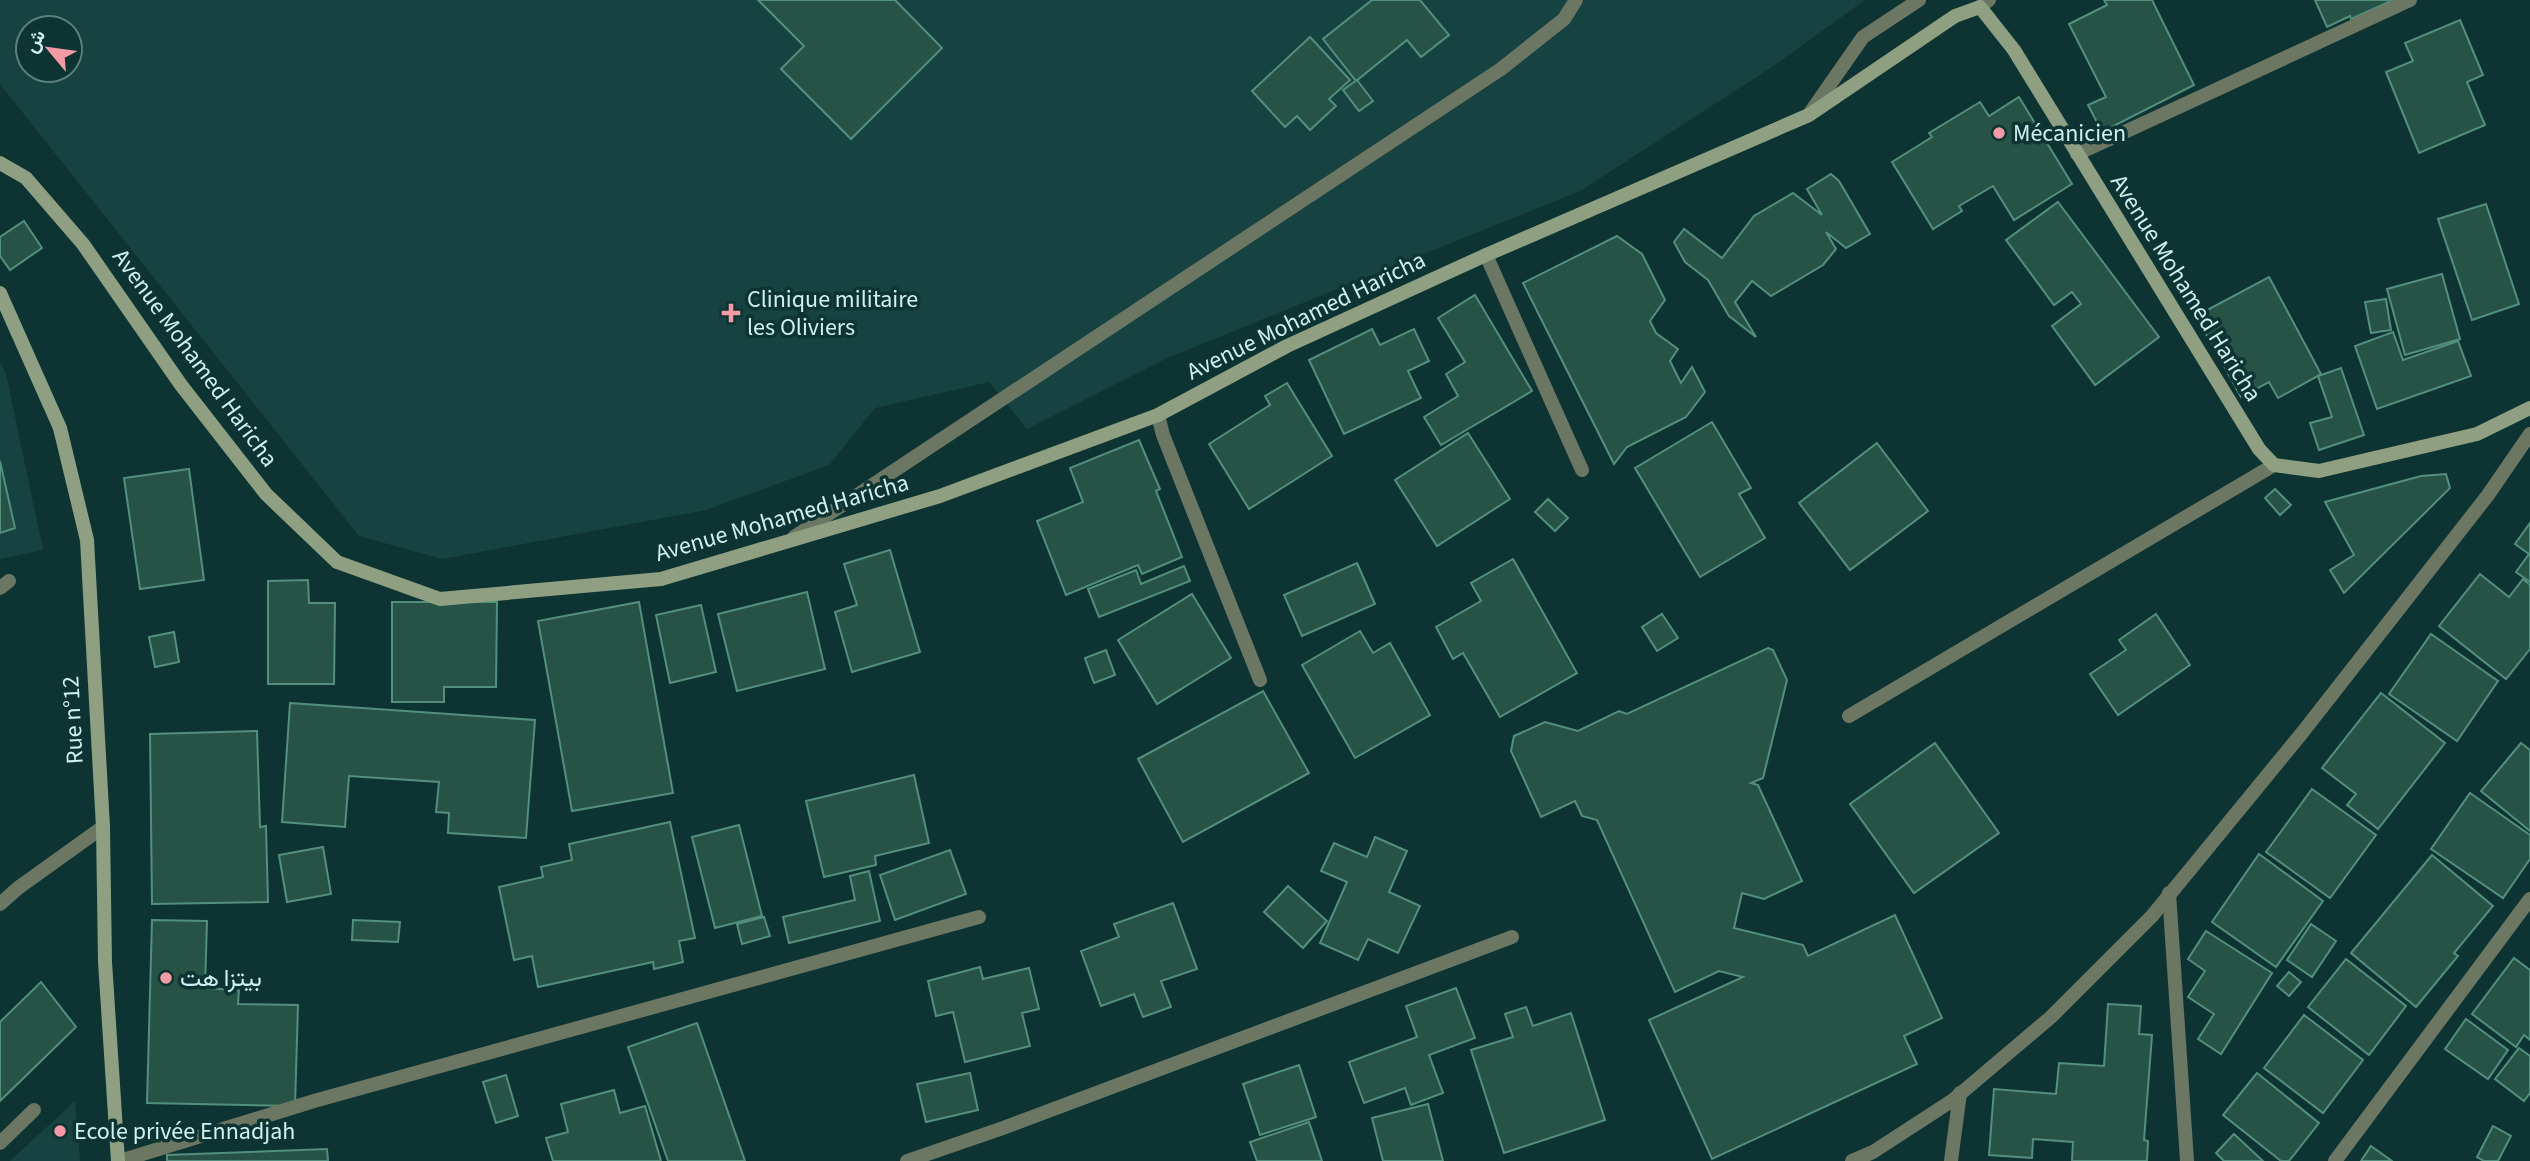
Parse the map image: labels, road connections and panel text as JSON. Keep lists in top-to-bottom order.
{
  "streets": {
    "street": ["Avenue Mohamed Haricha", "Rue n°12"]
  },
  "places": {
    "other": ["Mécanicien", "بيتزا هت", "Ecole privée Ennadjah"],
    "health": ["Clinique militaire les Oliviers"]
  },
  "north": "top left"
}
